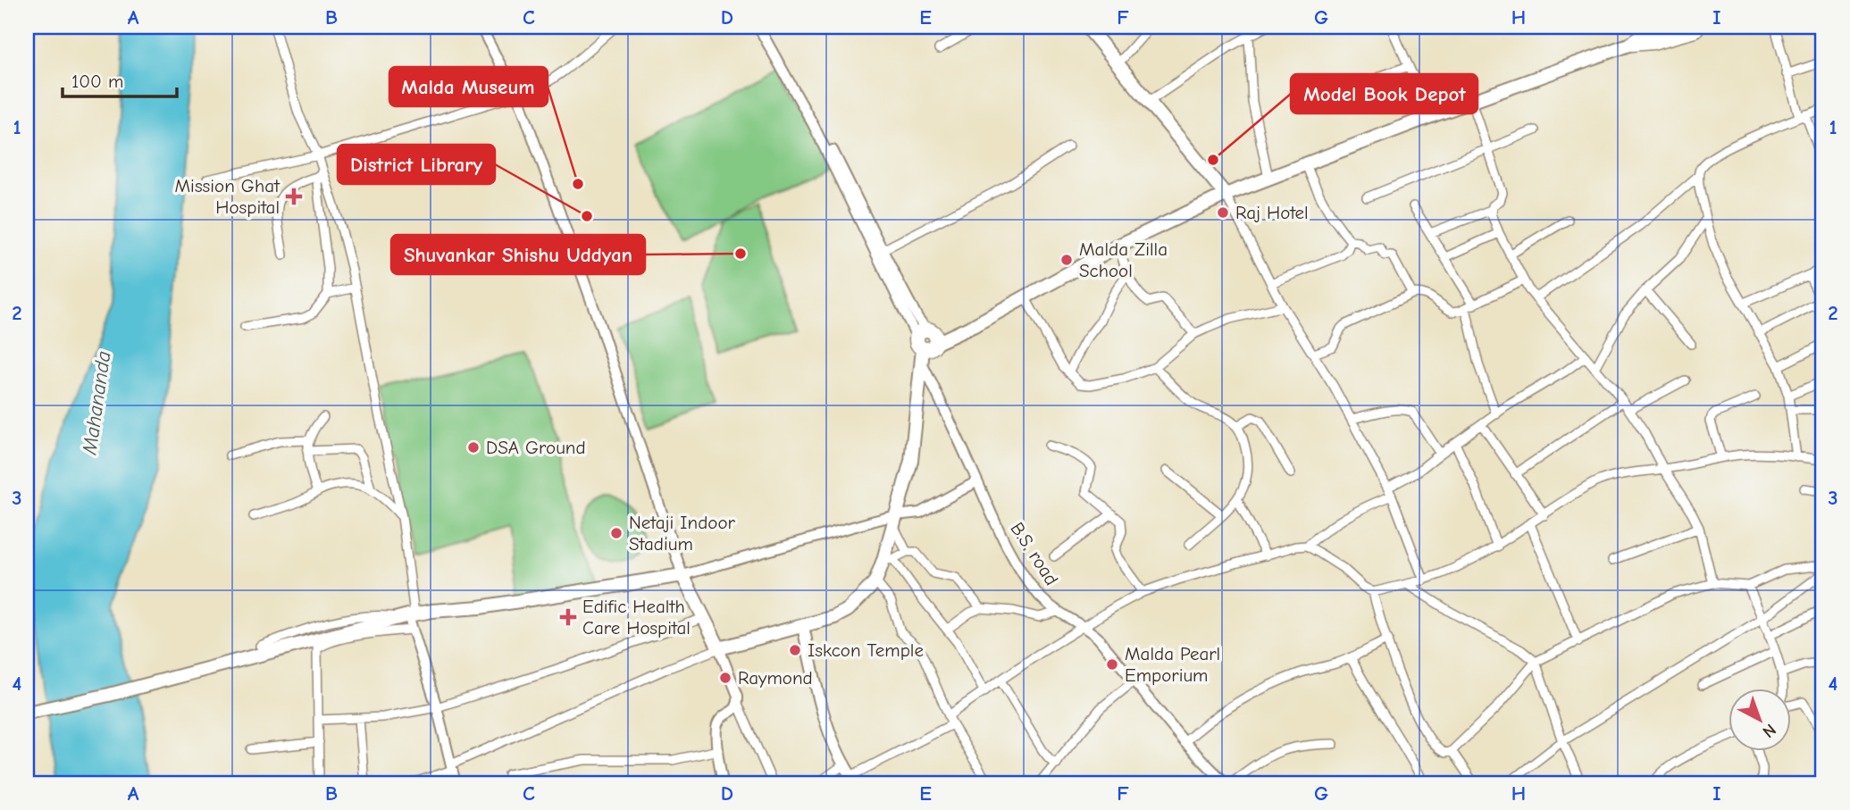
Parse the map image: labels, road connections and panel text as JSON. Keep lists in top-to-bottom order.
{
  "streets": {
    "street": ["B.S. road"]
  },
  "water": ["Mahananda"],
  "places": {
    "other": [
      "Model Book Depot",
      "Malda Museum",
      "Raj Hotel",
      "District Library",
      "Shuvankar Shishu Uddyan",
      "Malda Zilla School",
      "DSA Ground",
      "Netaji Indoor Stadium",
      "Iskcon Temple",
      "Malda Pearl Emporium",
      "Raymond"
    ],
    "health": ["Mission Ghat Hospital", "Edific Health Care Hospital"]
  },
  "scale_bar": "100 m",
  "north": "bottom right",
  "grid": {
    "columns": [
      "A",
      "B",
      "C",
      "D",
      "E",
      "F",
      "G",
      "H",
      "I"
    ],
    "rows": [
      "1",
      "2",
      "3",
      "4"
    ]
  }
}
